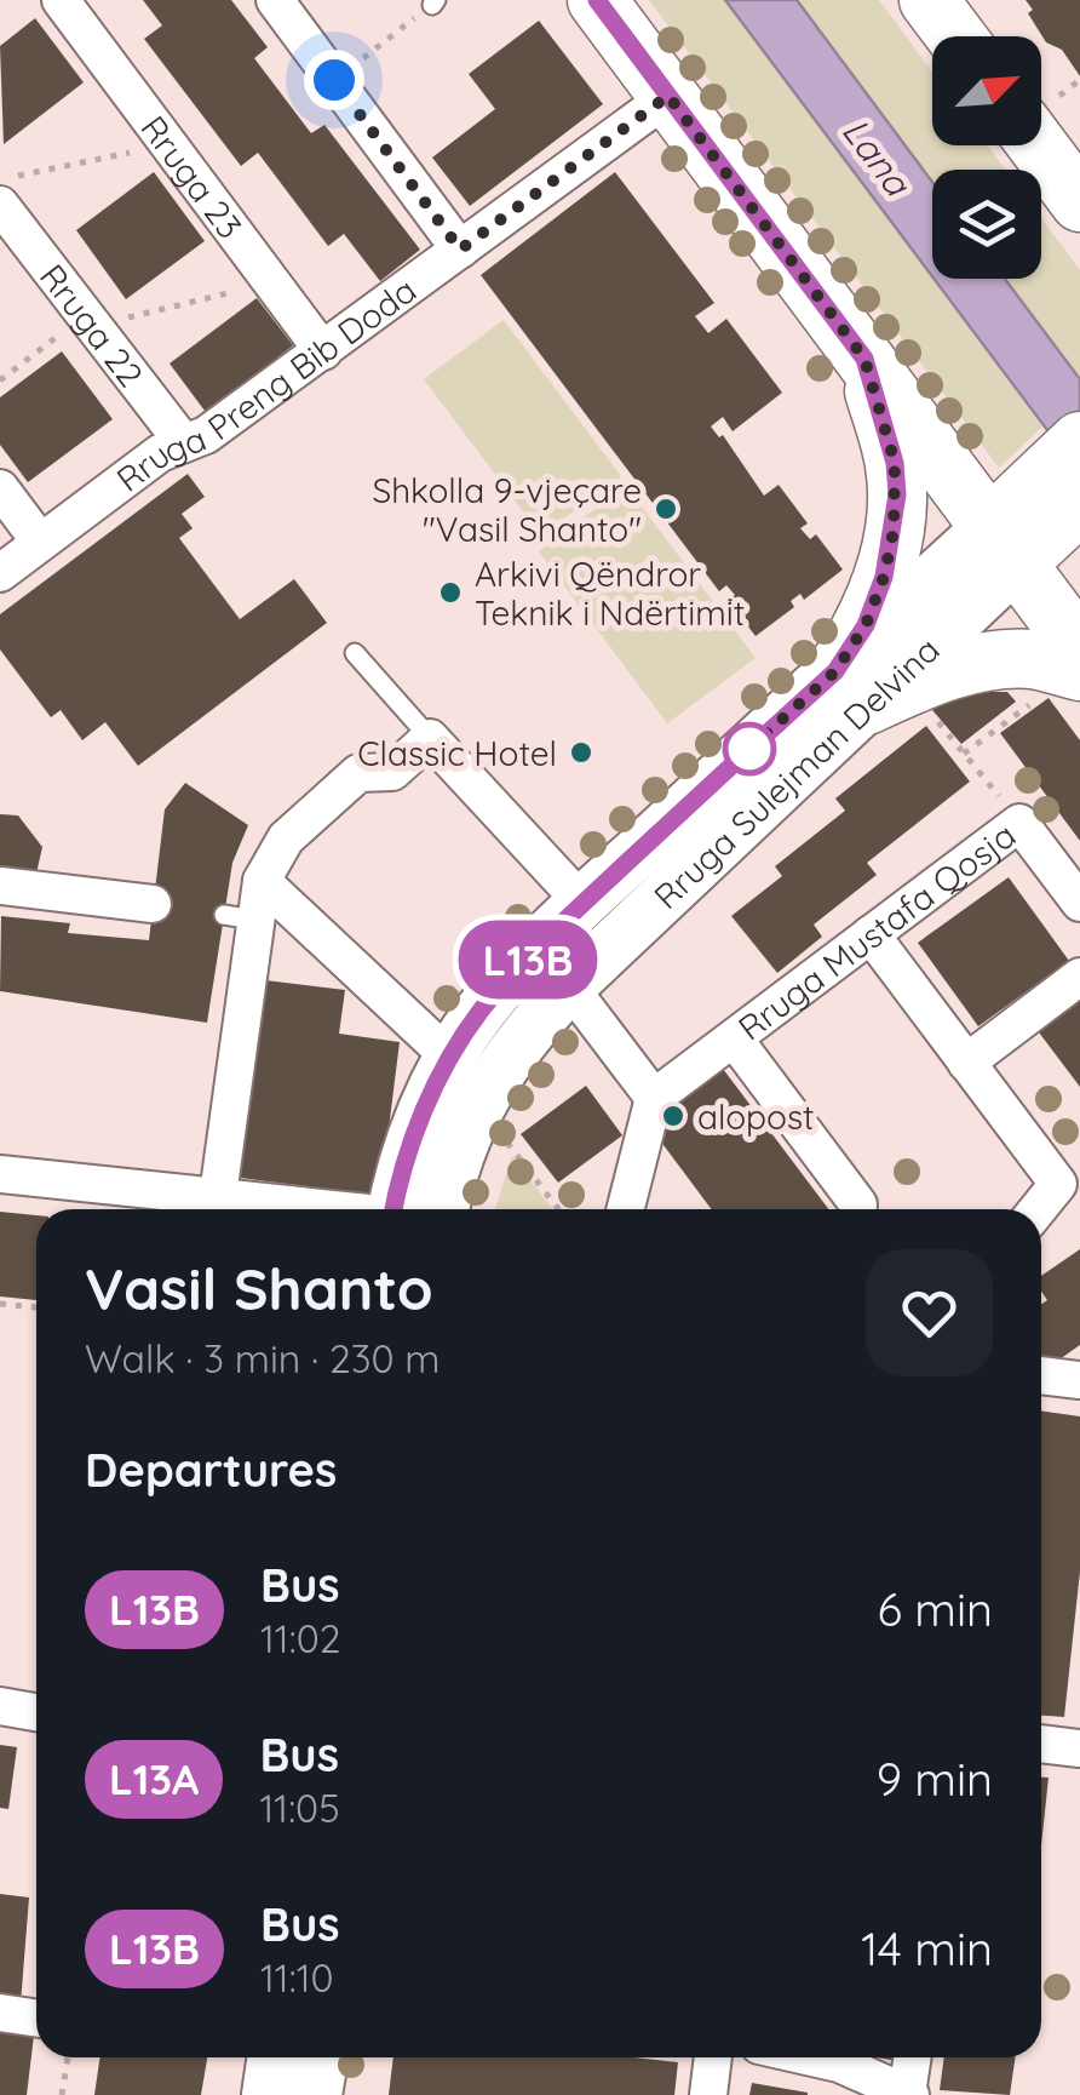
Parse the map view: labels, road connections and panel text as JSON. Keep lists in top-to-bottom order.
{
  "streets": {
    "main road": ["Rruga Sulejman Delvina"],
    "street": [
      "Rruga 23",
      "Rruga 22",
      "Rruga Preng Bib Doda",
      "Rruga Mustafa Qosja"
    ]
  },
  "crossings": [
    ["Rruga 23", "Rruga Preng Bib Doda"],
    ["Rruga 22", "Rruga Preng Bib Doda"]
  ],
  "water": ["Lana"],
  "places": [
    "Shkolla 9-vjeçare \"Vasil Shanto\"",
    "Arkivi Qëndror Teknik i Ndërtimit",
    "Classic Hotel",
    "alopost"
  ],
  "lines": ["bus line L13B"],
  "north": "top right",
  "page": {
    "on_map": "L13B",
    "heading": [
      ["Vasil Shanto", "Walk · 3 min · 230 m"],
      "Departures"
    ],
    "list": [
      {
        "mark": "L13B",
        "name": "Bus",
        "note": "11:02",
        "value": "6 min"
      },
      {
        "mark": "L13A",
        "name": "Bus",
        "note": "11:05",
        "value": "9 min"
      },
      {
        "mark": "L13B",
        "name": "Bus",
        "note": "11:10",
        "value": "14 min"
      }
    ]
  }
}
